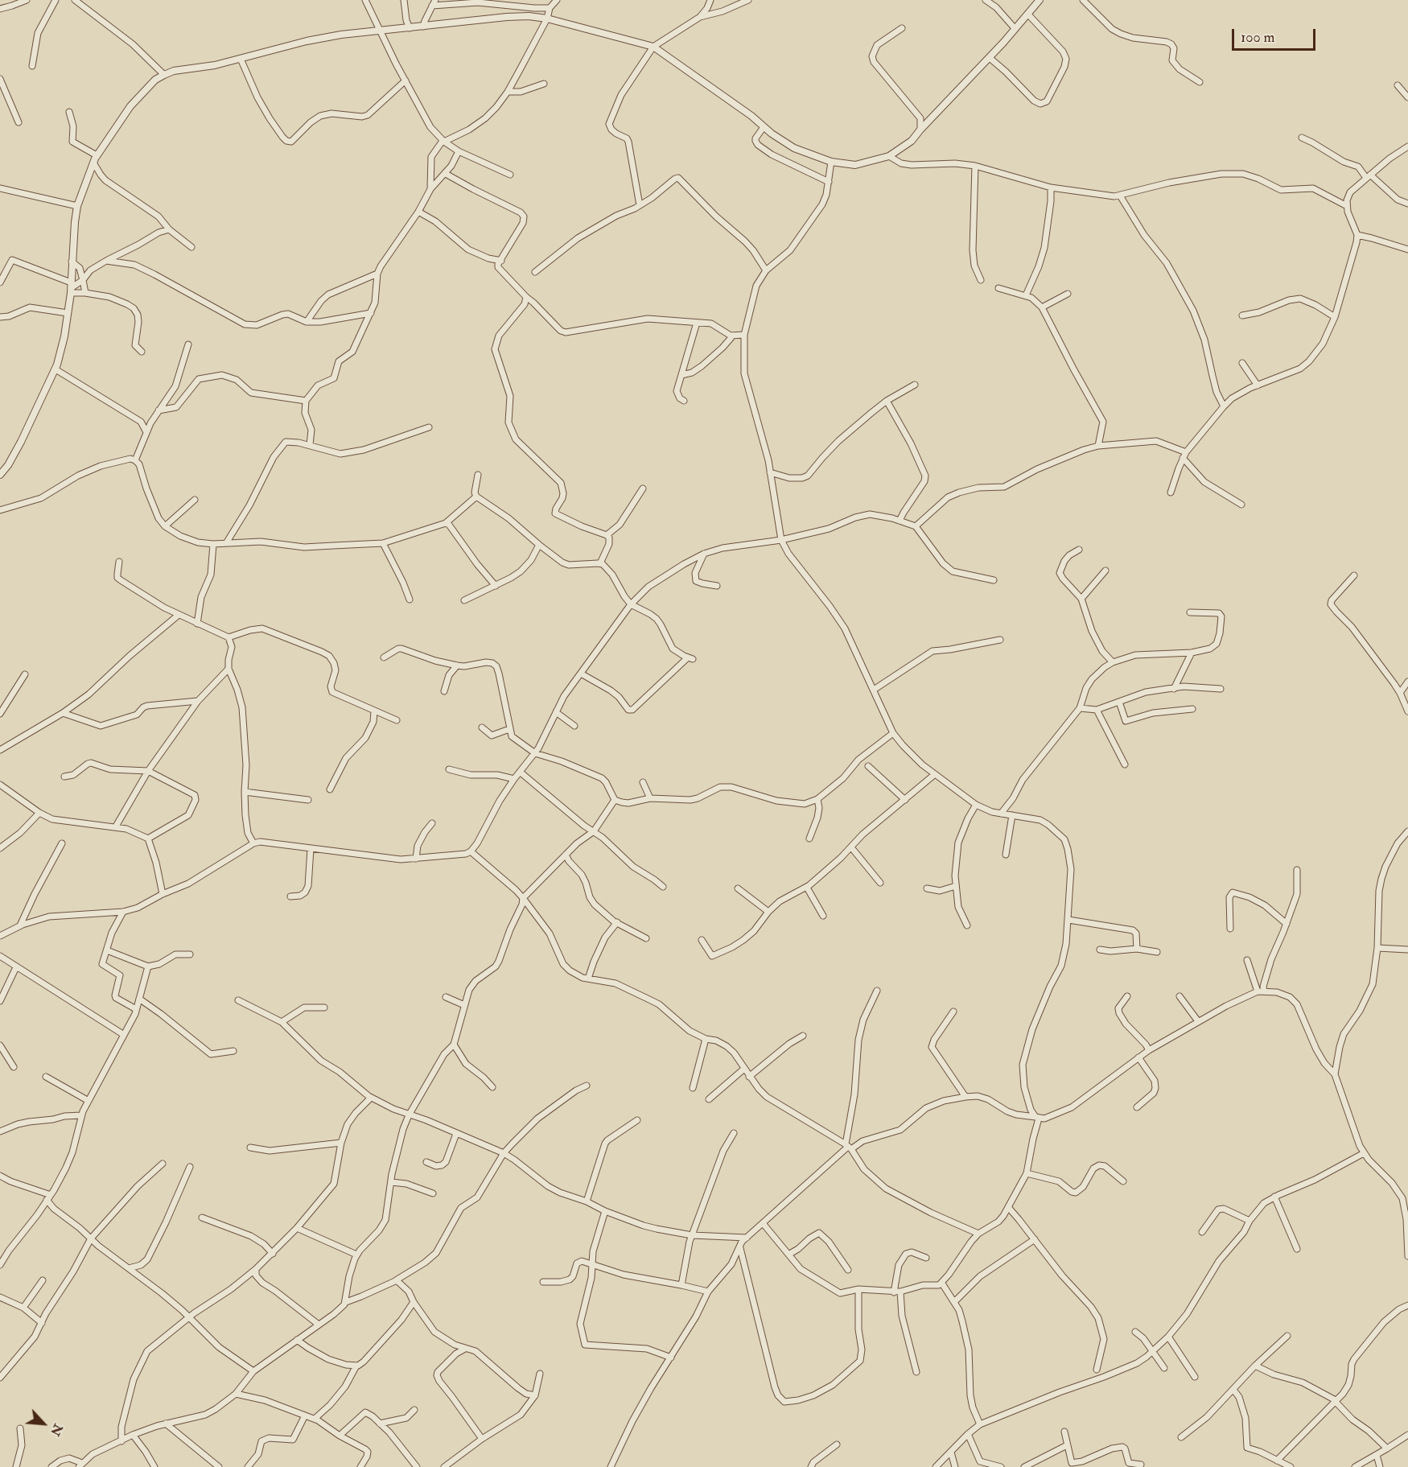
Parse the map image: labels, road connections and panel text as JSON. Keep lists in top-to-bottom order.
{
  "scale_bar": "100 m",
  "north": "bottom right"
}
